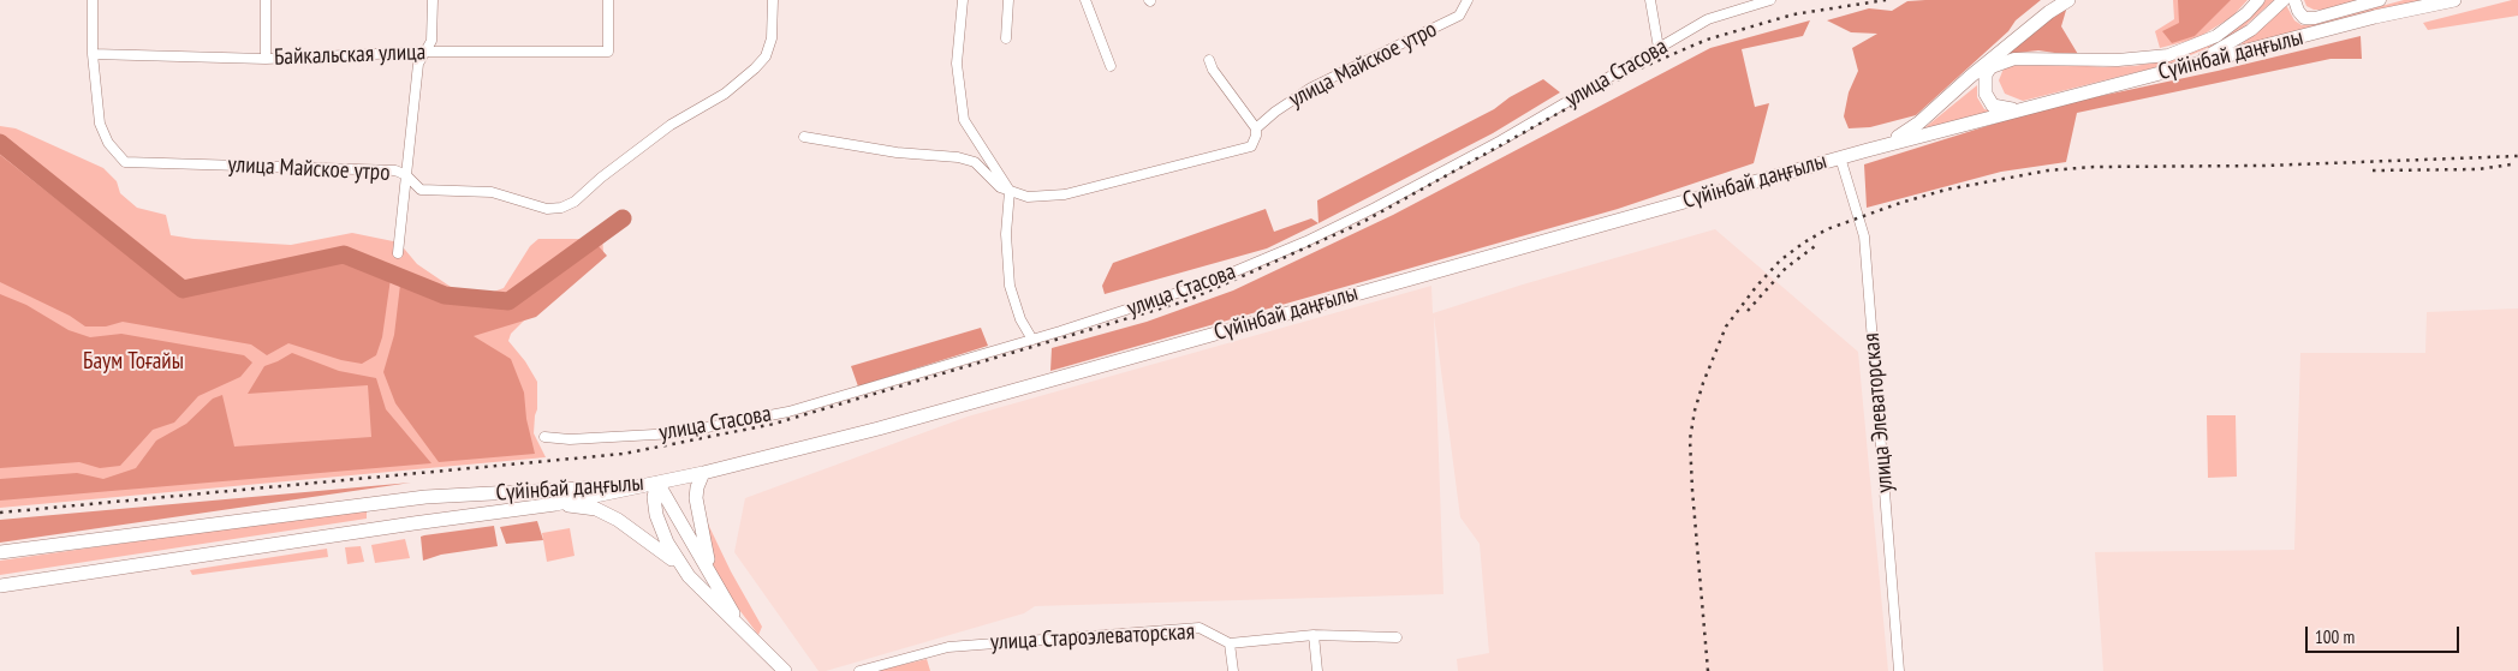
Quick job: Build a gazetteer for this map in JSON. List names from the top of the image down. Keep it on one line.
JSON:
{"streets":{"main road":["Сүйінбай даңғылы"],"street":["Байкальская улица","улица Майское утро","улица Стасова","улица Элеваторская","улица Староэлеваторская"]},"crossings":[["Байкальская улица","улица Майское утро"],["Сүйінбай даңғылы","улица Элеваторская"]],"parks":["Баум Тоғайы"],"scale_bar":"100 m"}
